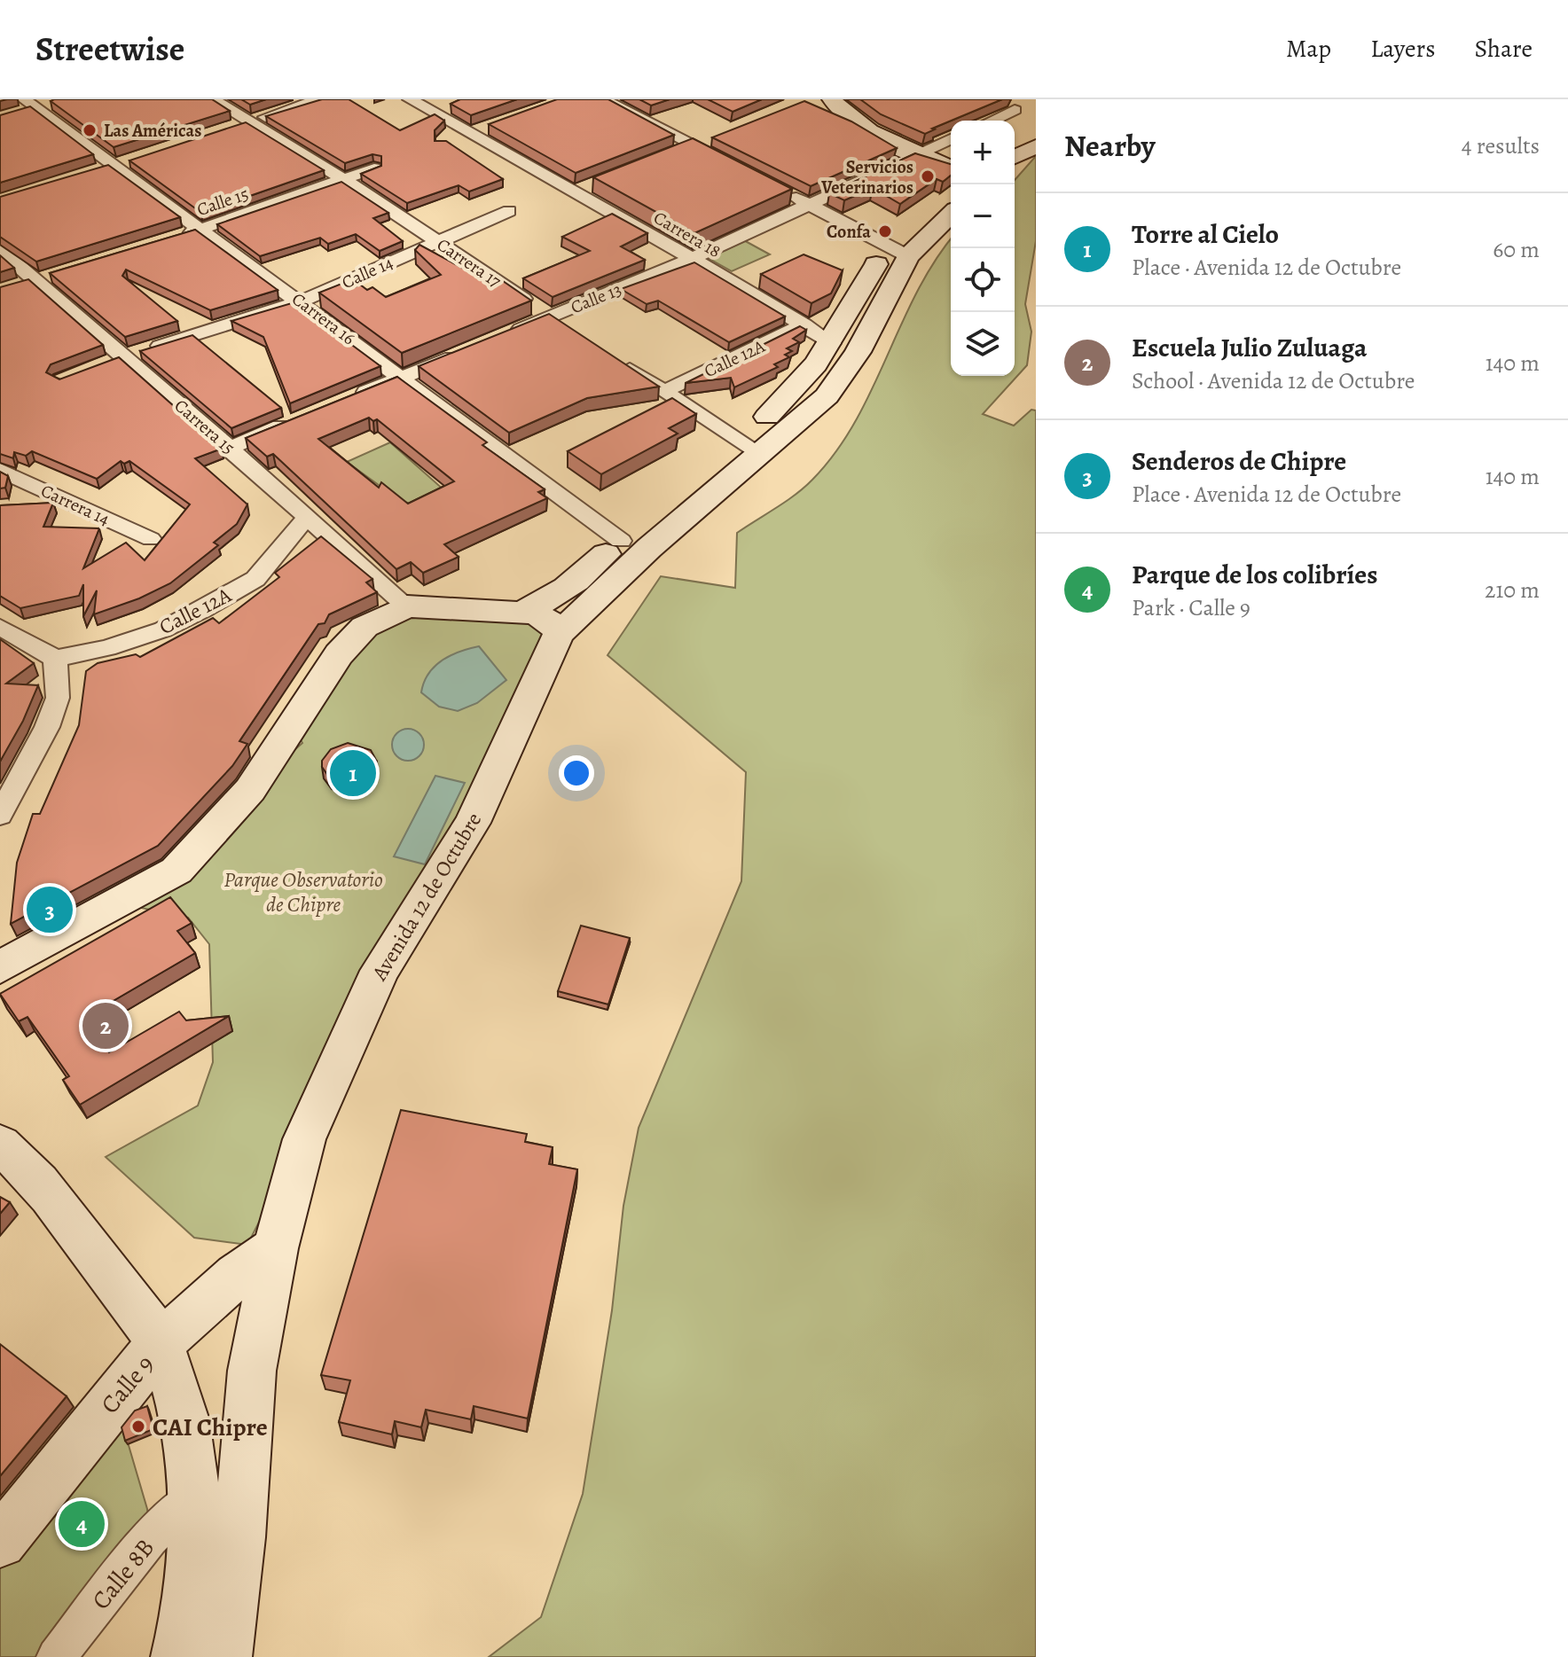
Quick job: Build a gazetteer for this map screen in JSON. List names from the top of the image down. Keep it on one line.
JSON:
{"streets":{"main road":["Avenida 12 de Octubre","Calle 9"],"street":["Calle 15","Carrera 18","Carrera 17","Calle 14","Calle 13","Carrera 16","Calle 12A","Carrera 15","Carrera 14","Calle 8B"]},"crossings":[["Calle 15","Carrera 17"],["Calle 15","Carrera 16"],["Carrera 18","Calle 13"],["Carrera 18","Calle 12A"],["Carrera 18","Avenida 12 de Octubre"],["Carrera 17","Calle 14"],["Carrera 17","Calle 13"],["Calle 14","Carrera 16"],["Calle 14","Carrera 15"],["Carrera 16","Avenida 12 de Octubre"],["Calle 12A","Carrera 15"],["Carrera 15","Avenida 12 de Octubre"],["Avenida 12 de Octubre","Calle 9"]],"parks":["Parque Observatorio de Chipre"],"places":["Las Américas","Servicios Veterinarios","Confa","CAI Chipre"],"page":{"header":"Streetwise","nav":["Map","Layers","Share"],"heading":["Nearby","4 results"],"map_buttons":["+","−"],"list":[{"mark":"1","name":"Torre al Cielo","note":"Place · Avenida 12 de Octubre","value":"60 m"},{"mark":"2","name":"Escuela Julio Zuluaga","note":"School · Avenida 12 de Octubre","value":"140 m"},{"mark":"3","name":"Senderos de Chipre","note":"Place · Avenida 12 de Octubre","value":"140 m"},{"mark":"4","name":"Parque de los colibríes","note":"Park · Calle 9","value":"210 m"}],"pins":["1","3","2","4"]}}
